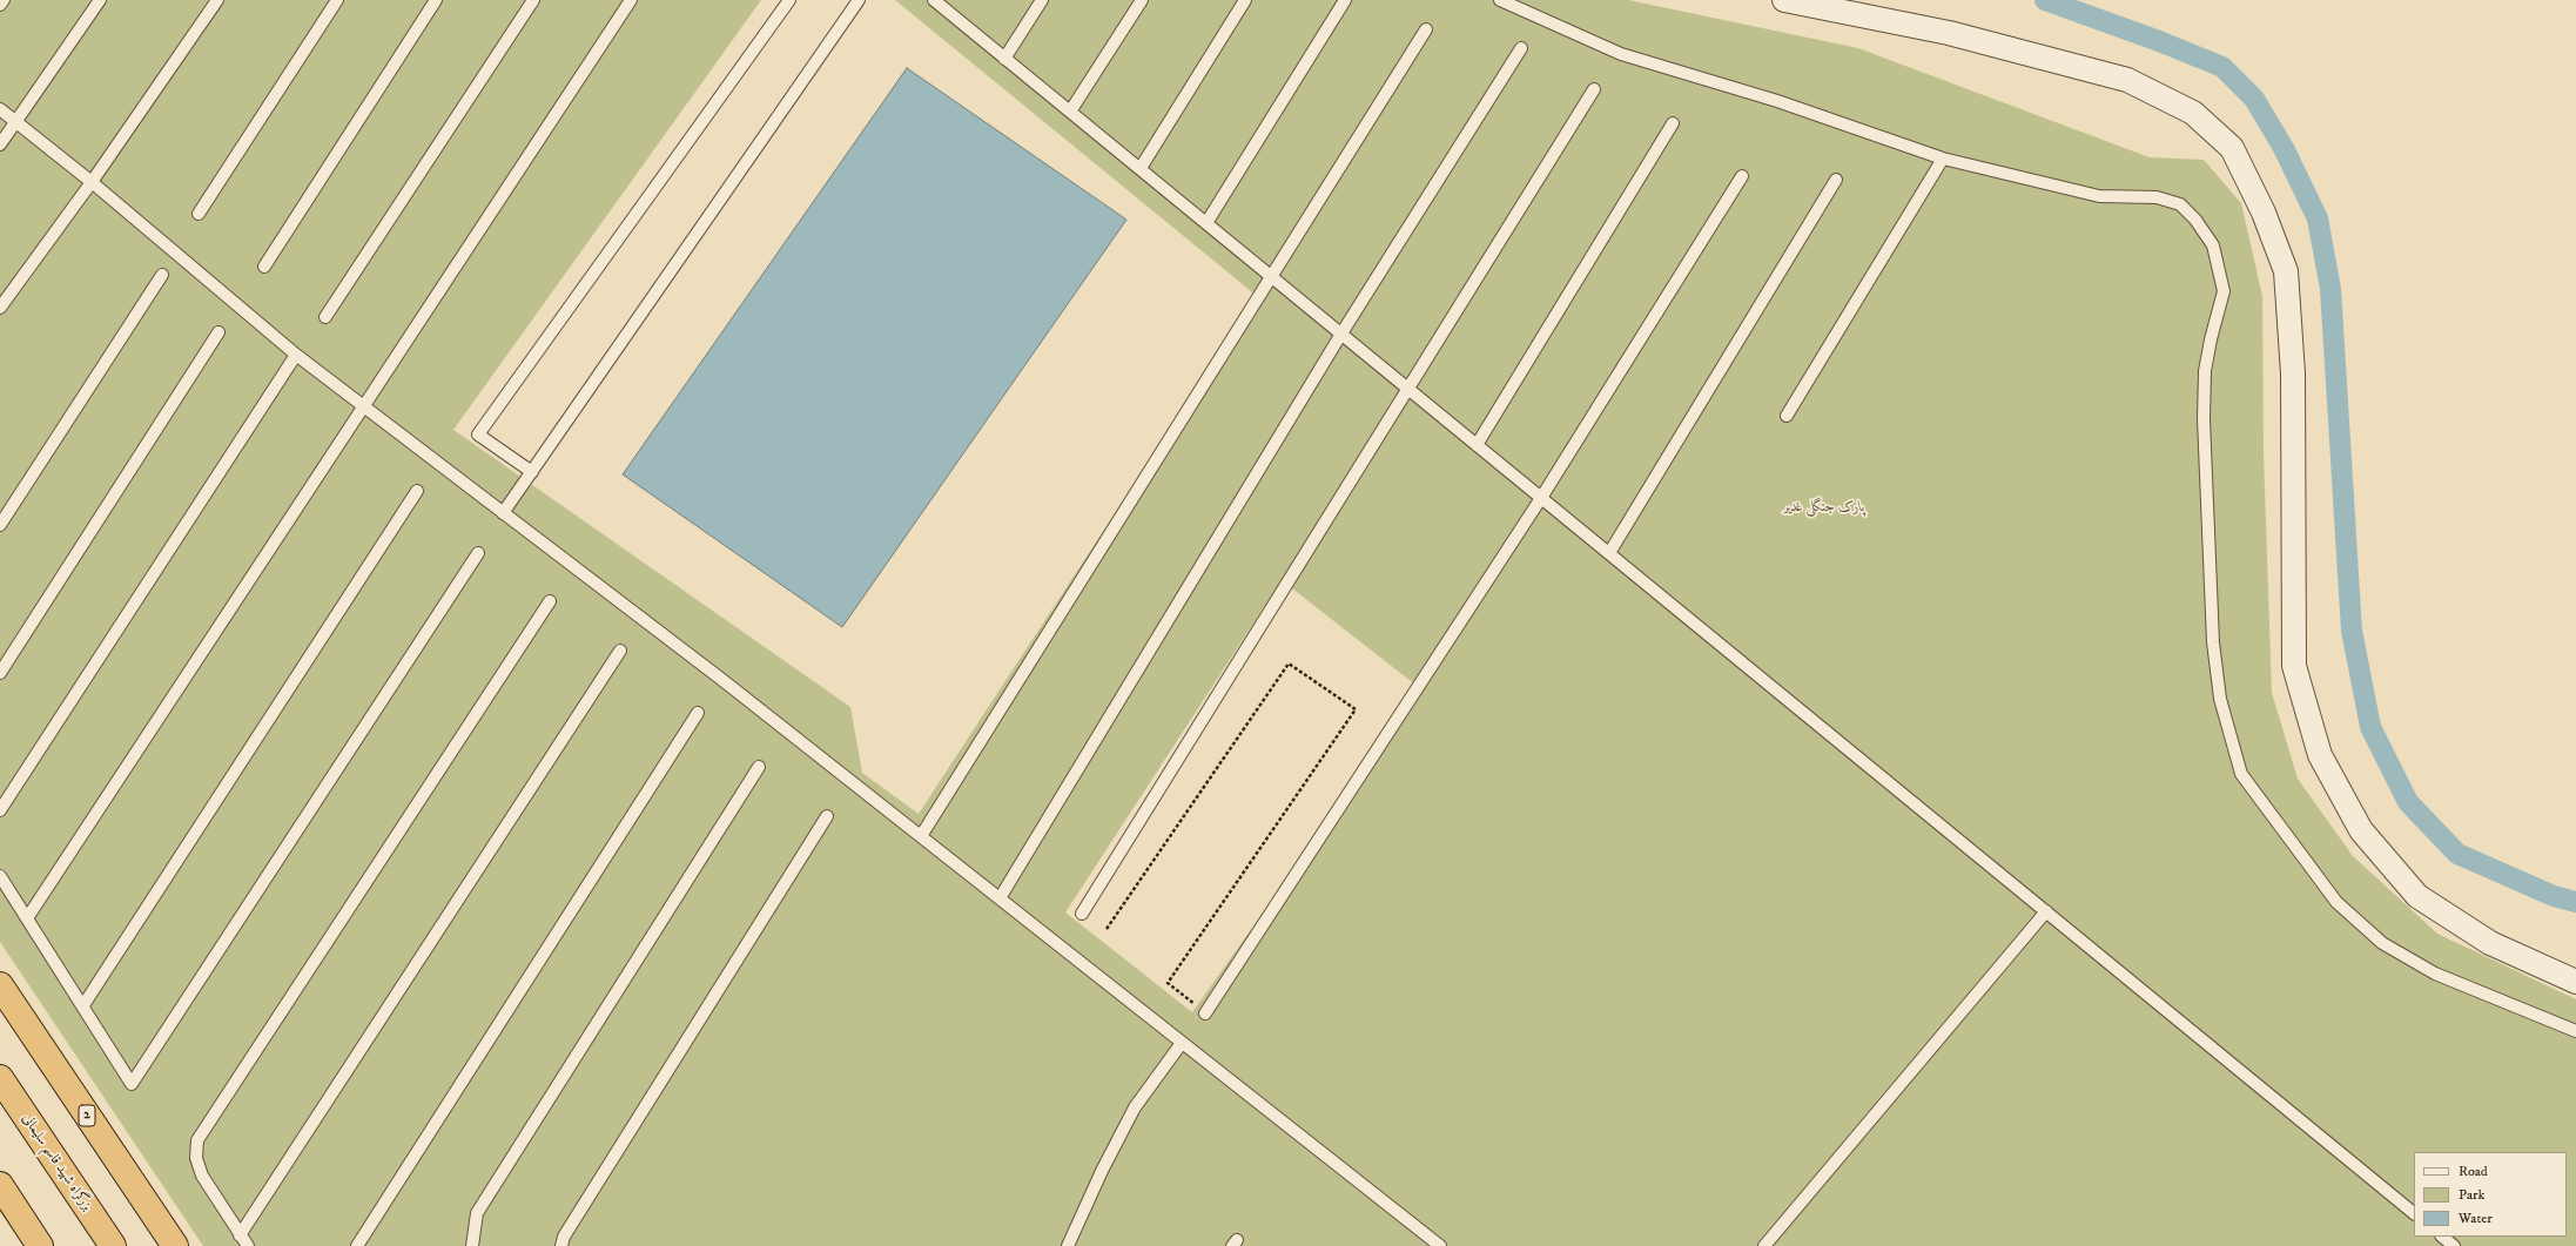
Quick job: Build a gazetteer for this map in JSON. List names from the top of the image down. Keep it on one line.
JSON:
{"streets":{"highway":["2","بزرگراه شهید قاسم سلیمانی"]},"parks":["پارک جنگلی غدیر"],"legend":["Road","Park","Water"]}
